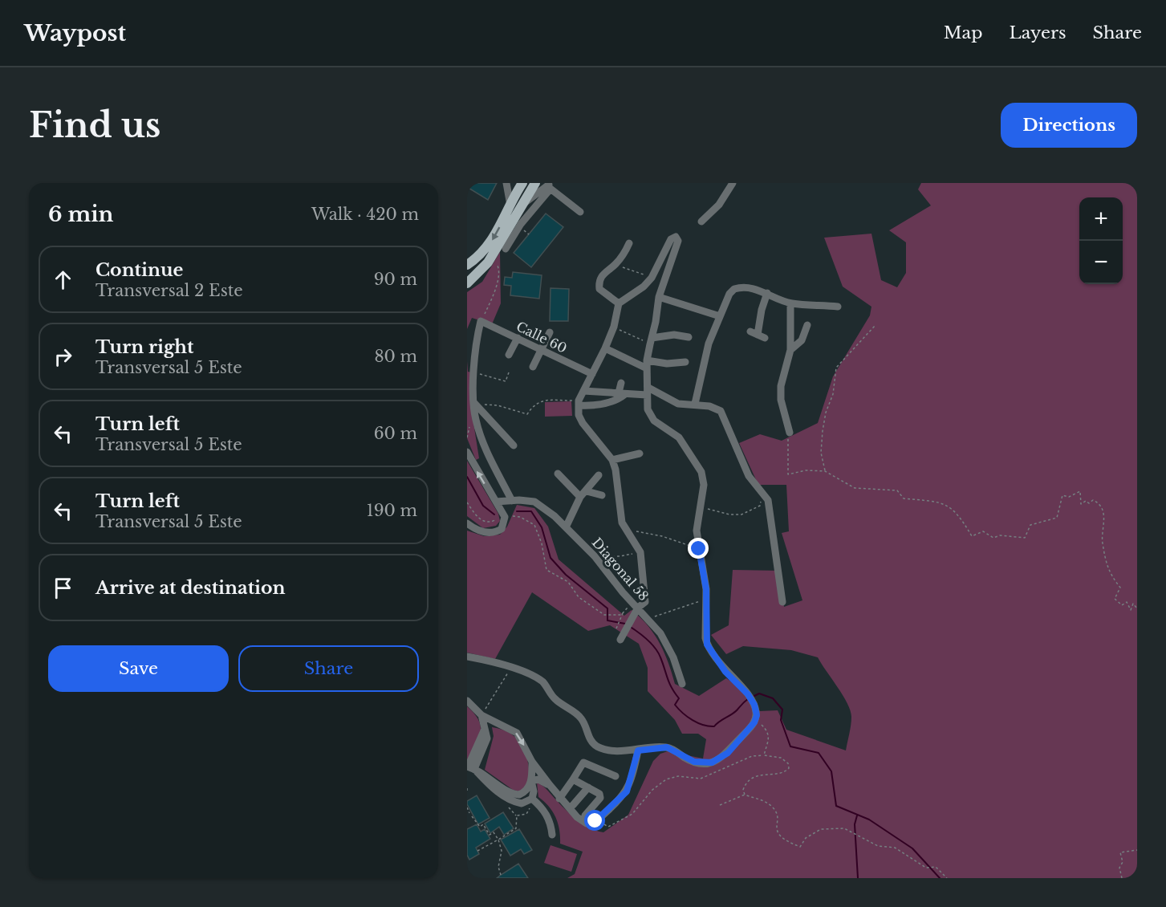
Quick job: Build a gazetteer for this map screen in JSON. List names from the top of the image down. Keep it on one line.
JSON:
{"streets":{"street":["Calle 60","Diagonal 58"]},"page":{"header":"Waypost","nav":["Map","Layers","Share"],"buttons":["Directions",["Save","Share"]],"title":"Find us","heading":["6 min","Walk · 420 m"],"map_buttons":["+","−"],"list":[["Continue","Transversal 2 Este","90 m"],["Turn right","Transversal 5 Este","80 m"],["Turn left","Transversal 5 Este","60 m"],["Turn left","Transversal 5 Este","190 m"],"Arrive at destination"]}}
